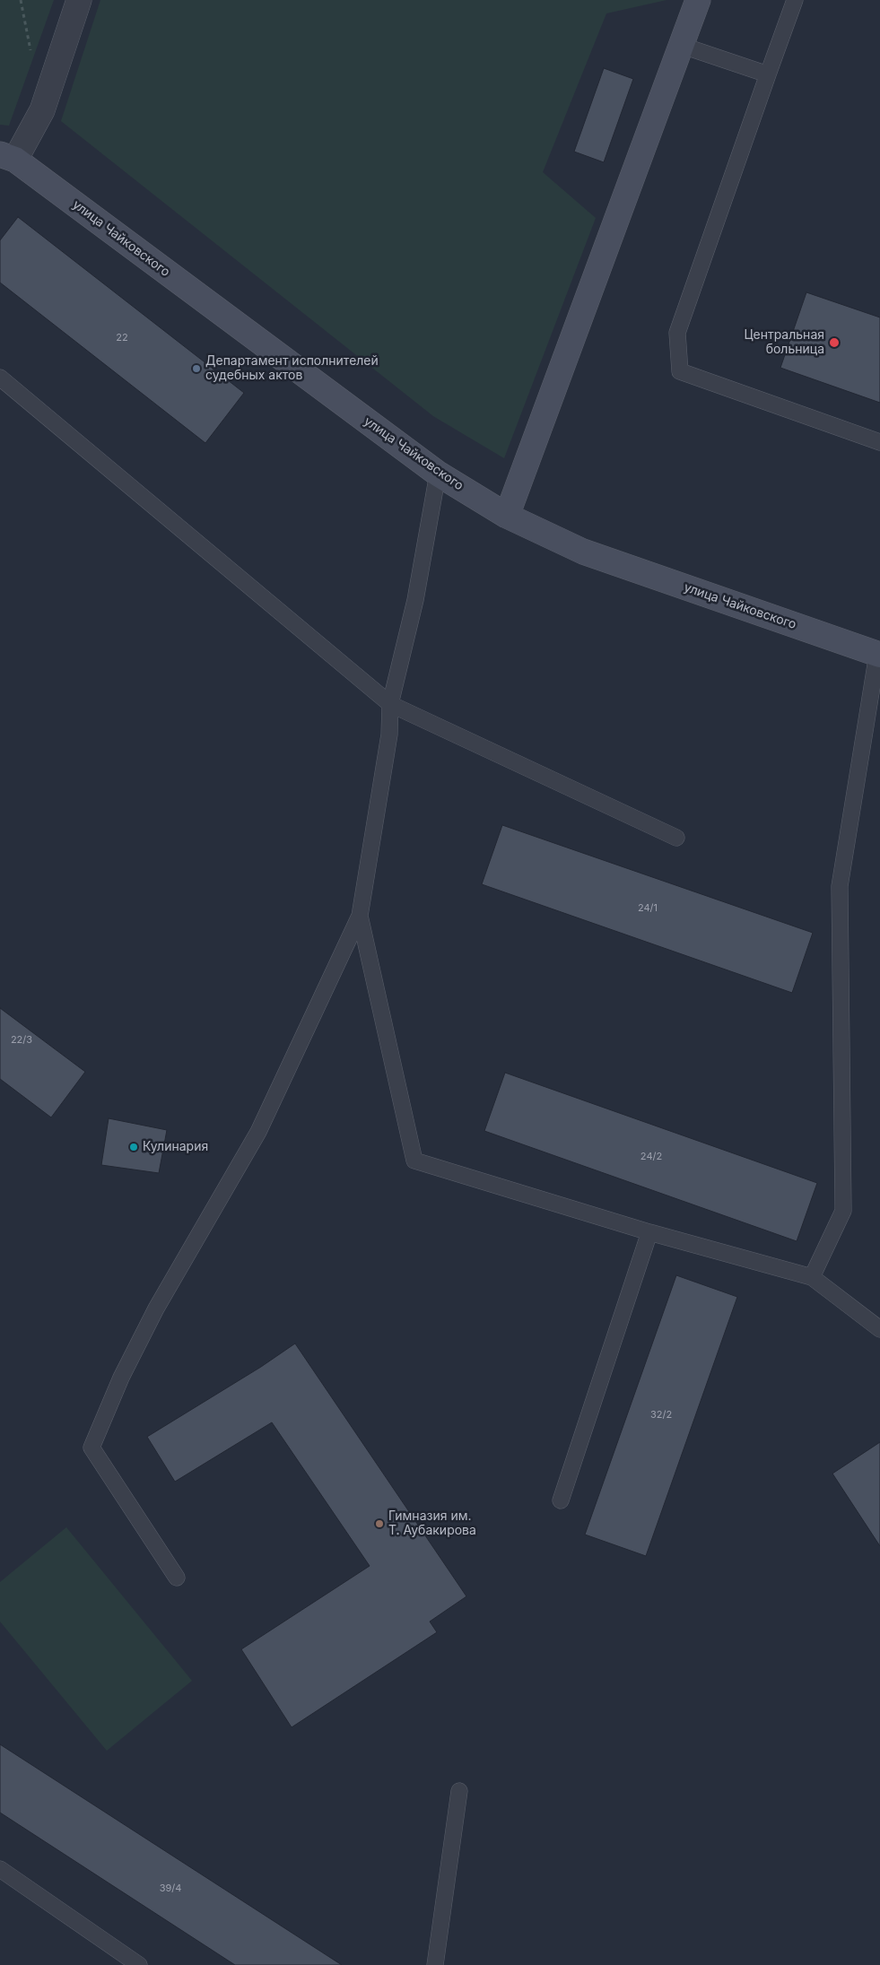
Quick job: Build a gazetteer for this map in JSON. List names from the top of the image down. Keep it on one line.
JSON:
{"streets":{"street":["улица Чайковского"]},"places":["Центральная больница","Департамент исполнителей судебных актов","Кулинария","Гимназия им. Т. Аубакирова"],"house_numbers":["22","24/1","22/3","24/2","32/2","39/4"]}
